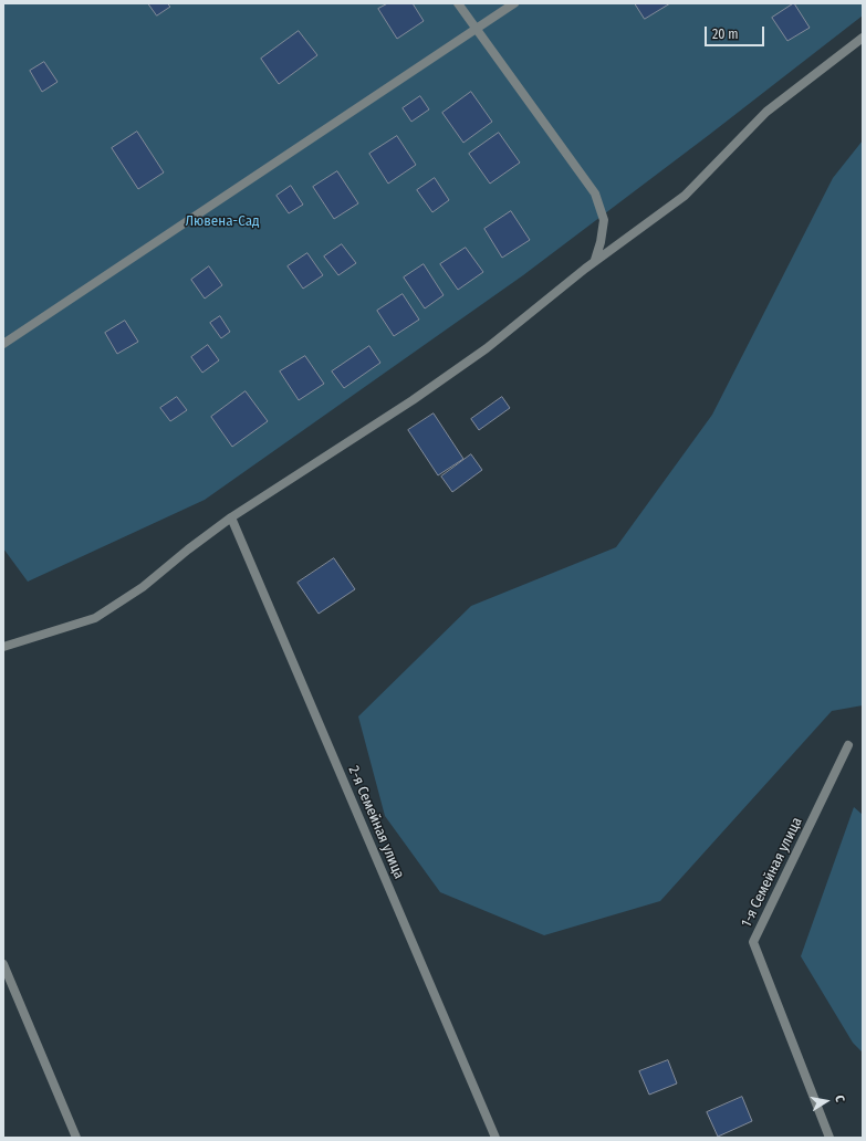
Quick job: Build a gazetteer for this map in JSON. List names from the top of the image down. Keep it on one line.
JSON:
{"streets":{"lane":["2-я Семейная улица","1-я Семейная улица"]},"parks":["Лювена-Сад"],"scale_bar":"20 m","north":"right"}
